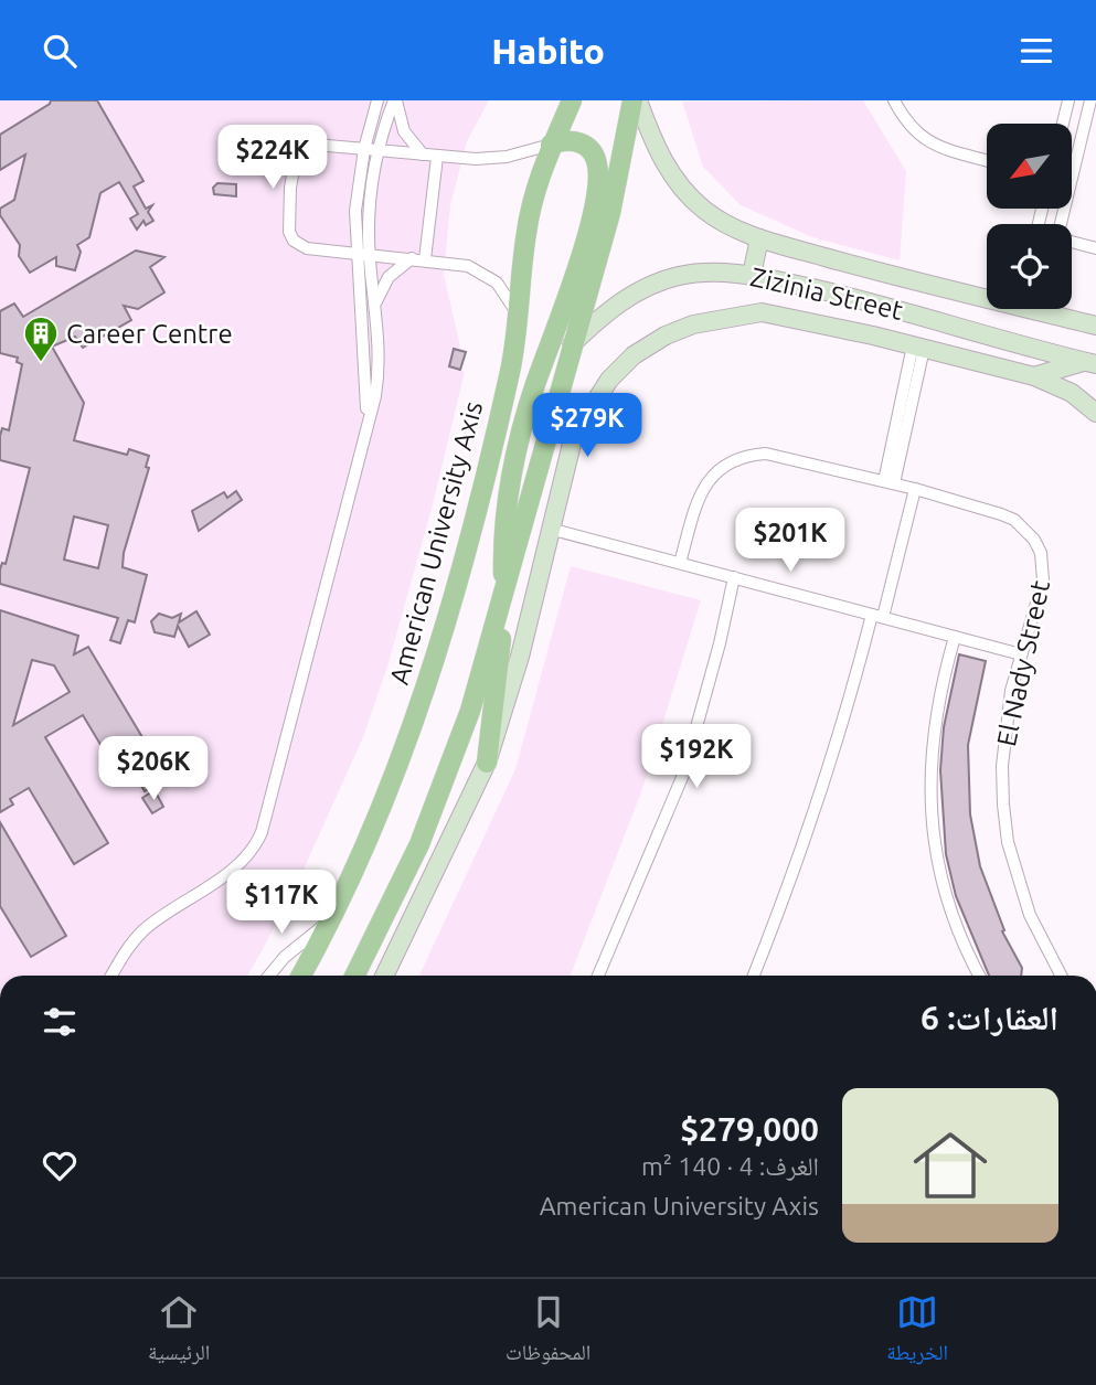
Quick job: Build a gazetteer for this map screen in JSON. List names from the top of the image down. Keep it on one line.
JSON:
{"streets":{"main road":["Zizinia Street","American University Axis"],"street":["El Nady Street"]},"places":{"building":["Career Centre"]},"north":"bottom left","page":{"header":"Habito","price":["$224K","$279K","$201K","$192K","$206K","$117K"],"heading":"العقارات: 6","list":[{"name":"$279,000","note":"الغرف: 4 · 140 m² · American University Axis"}],"tabs":["الخريطة","المحفوظات","الرئيسية"]}}
